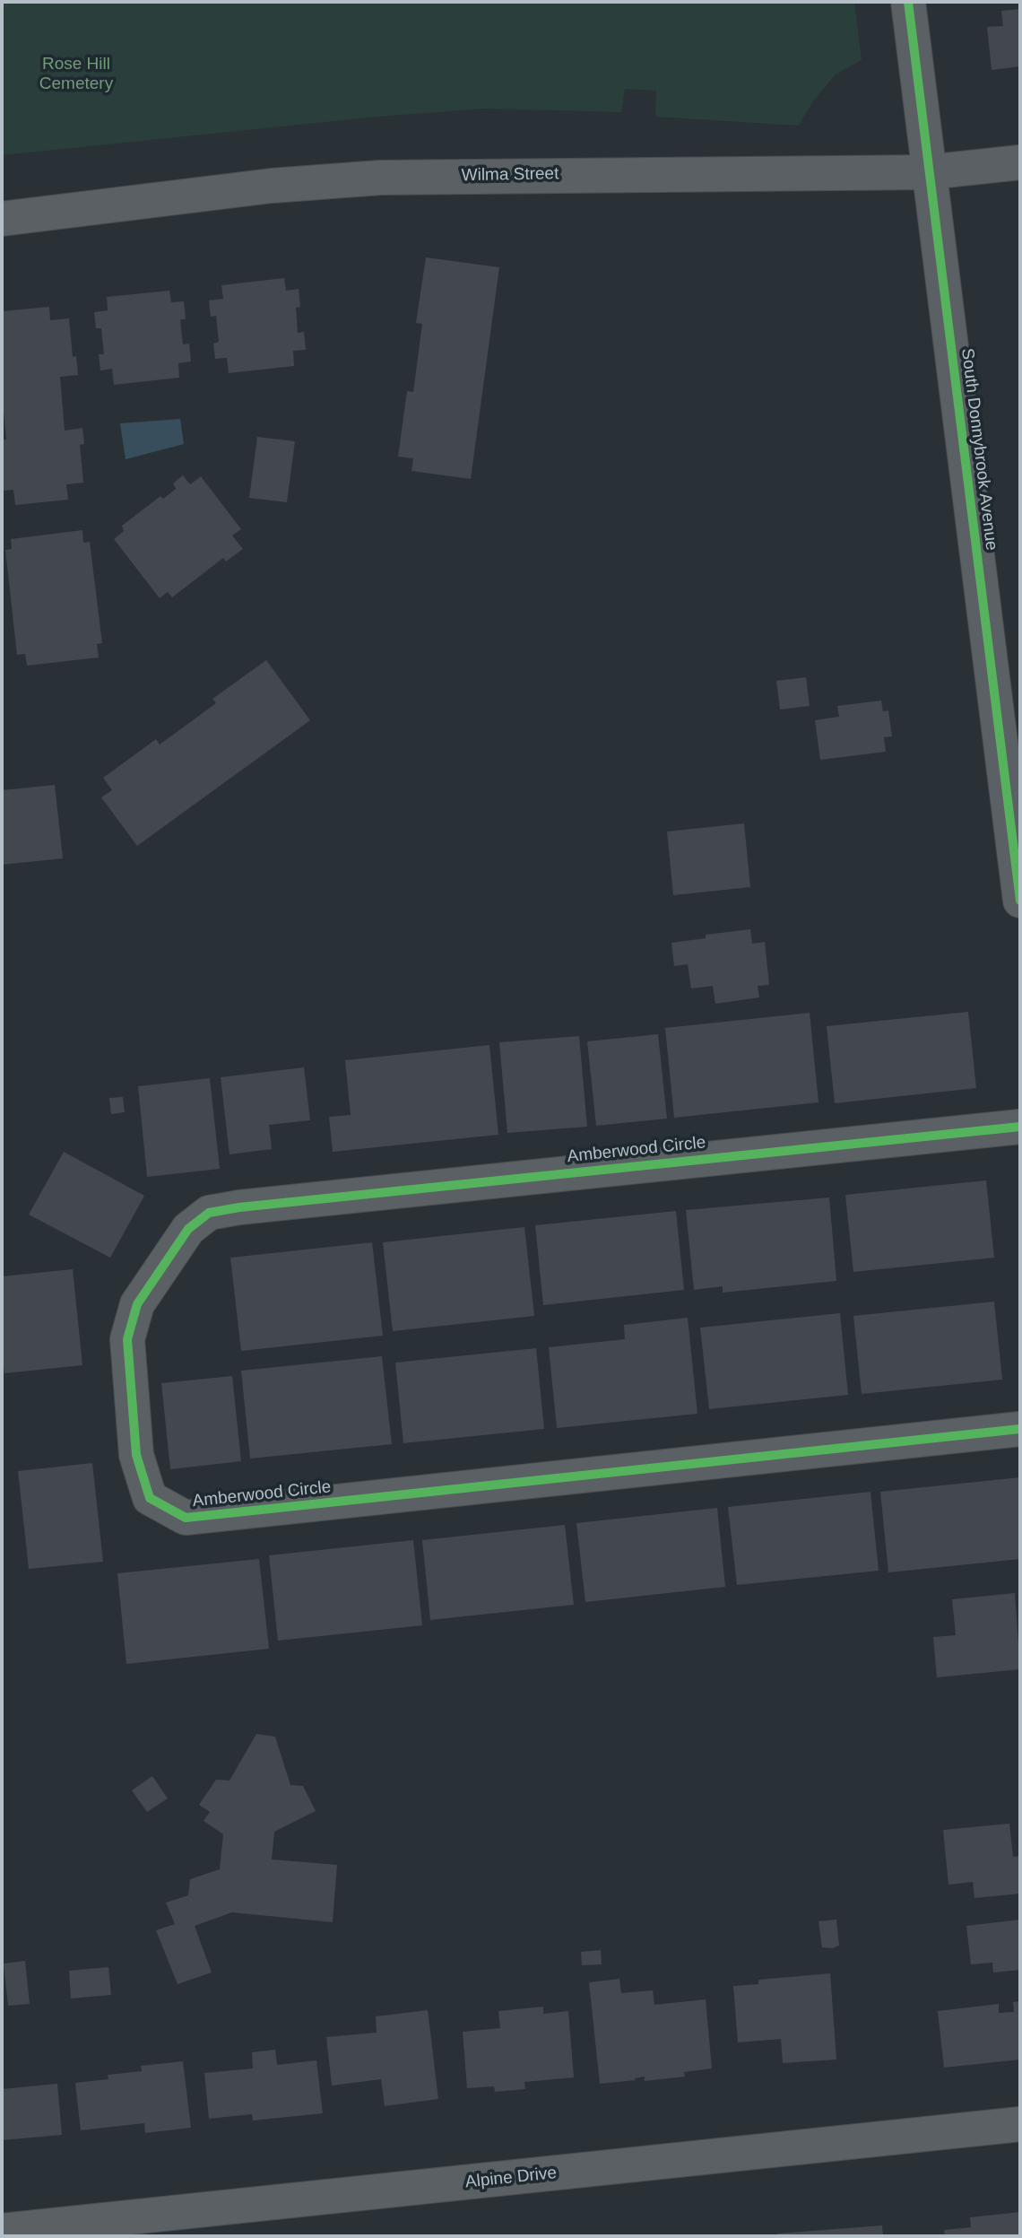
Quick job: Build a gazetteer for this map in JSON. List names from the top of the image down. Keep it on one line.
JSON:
{"streets":{"street":["Wilma Street","South Donnybrook Avenue","Amberwood Circle","Alpine Drive"]},"crossings":[["Wilma Street","South Donnybrook Avenue"]],"parks":["Rose Hill Cemetery"]}
